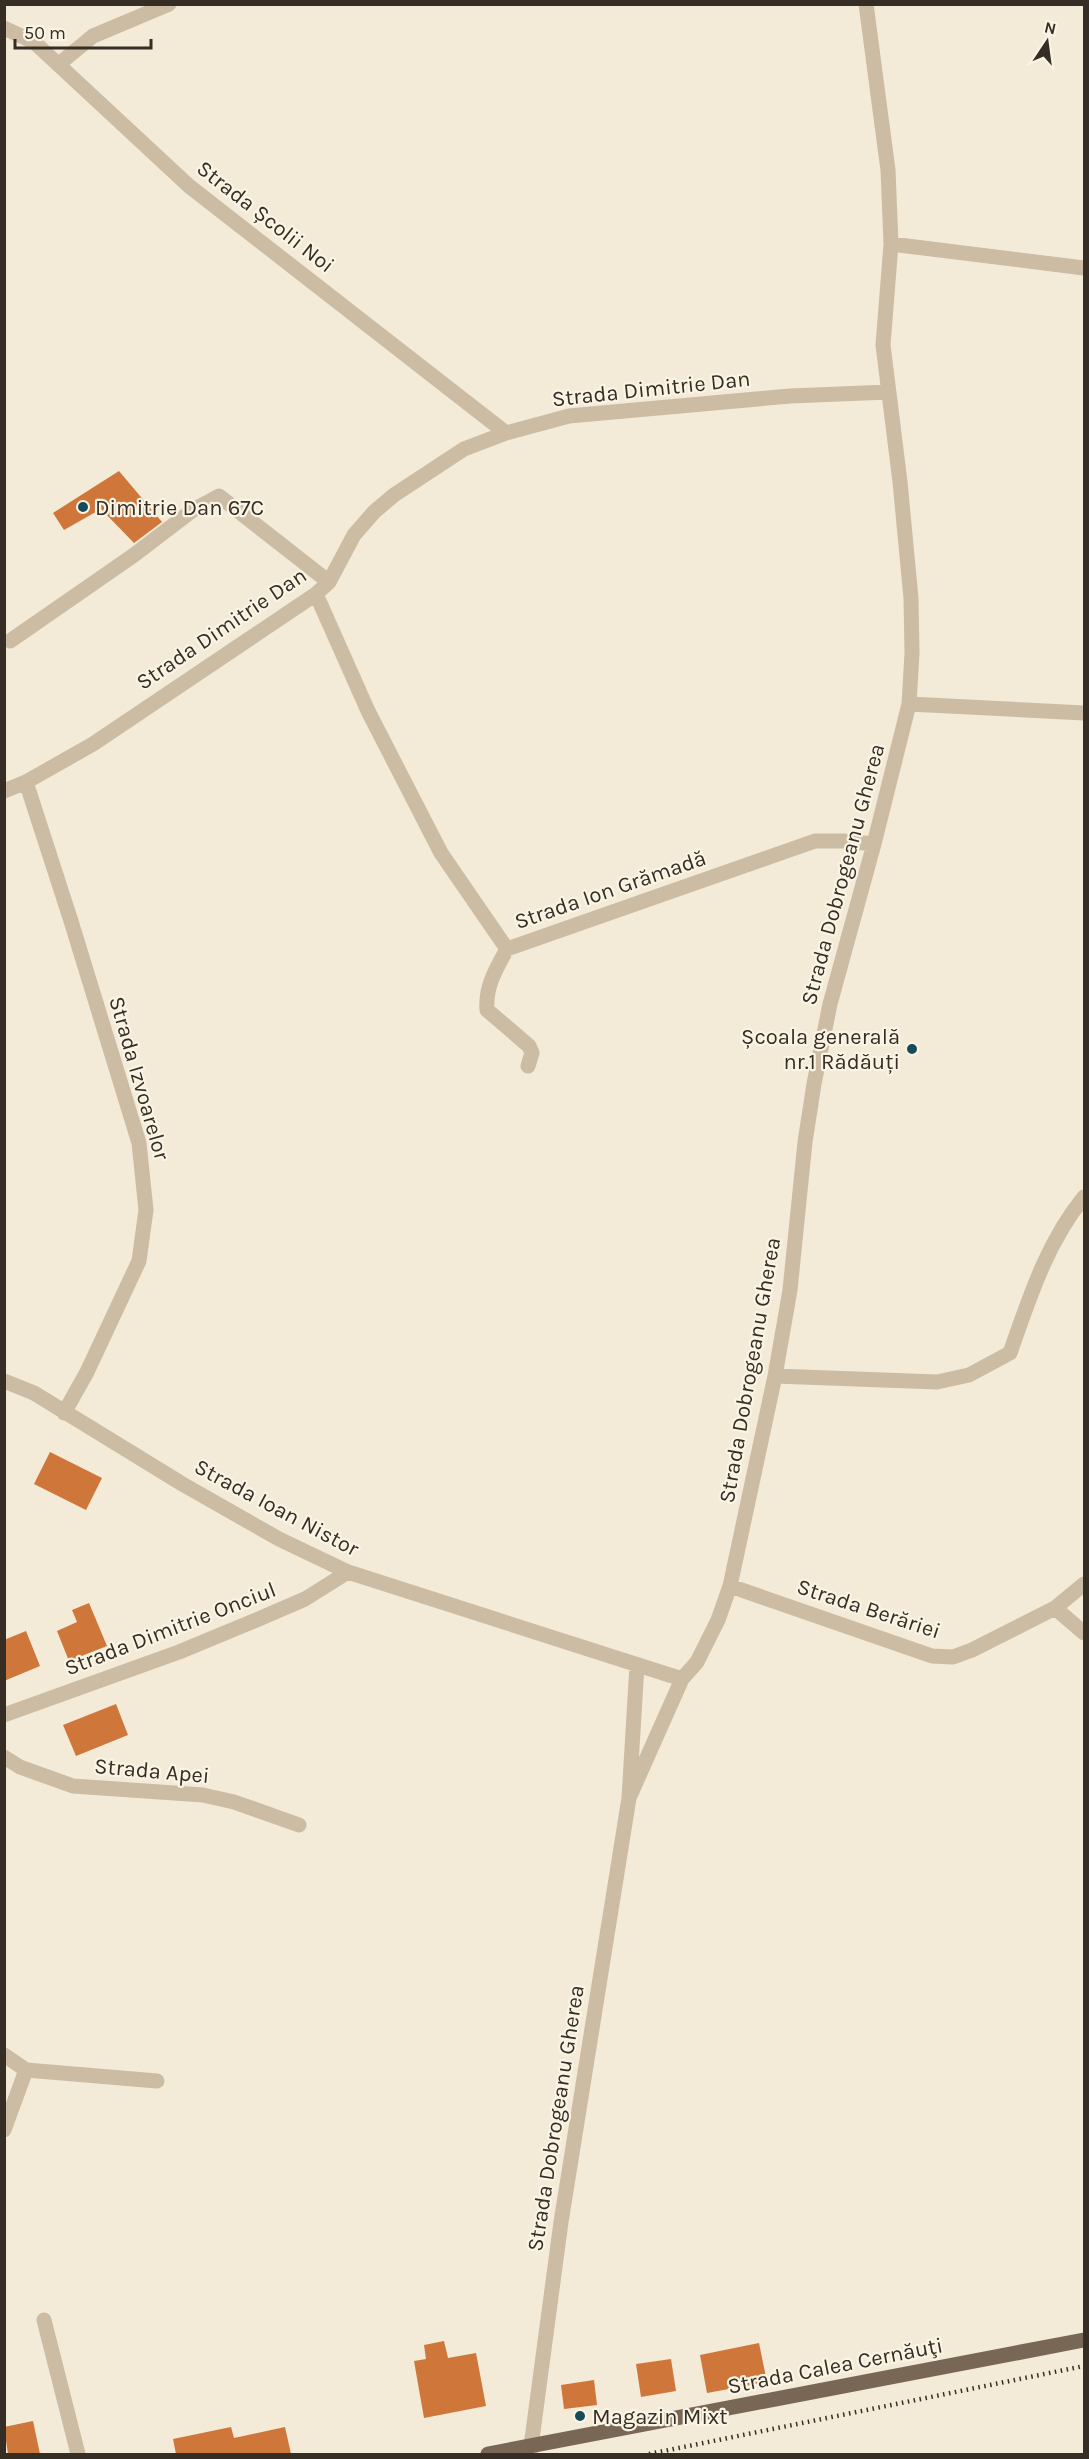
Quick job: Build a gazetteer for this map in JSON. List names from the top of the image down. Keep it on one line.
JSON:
{"streets":{"main road":["Strada Calea Cernăuţi"],"street":["Strada Școlii Noi","Strada Dimitrie Dan","Strada Dobrogeanu Gherea","Strada Ion Grămadă","Strada Izvoarelor","Strada Ioan Nistor","Strada Berăriei","Strada Dimitrie Onciul","Strada Apei"]},"crossings":[["Strada Școlii Noi","Strada Dimitrie Dan"],["Strada Dimitrie Dan","Strada Dobrogeanu Gherea"],["Strada Dimitrie Dan","Strada Ion Grămadă"],["Strada Dimitrie Dan","Strada Izvoarelor"],["Strada Dobrogeanu Gherea","Strada Ion Grămadă"],["Strada Dobrogeanu Gherea","Strada Ioan Nistor"],["Strada Dobrogeanu Gherea","Strada Berăriei"],["Strada Dobrogeanu Gherea","Strada Calea Cernăuţi"],["Strada Izvoarelor","Strada Ioan Nistor"],["Strada Ioan Nistor","Strada Dimitrie Onciul"]],"places":["Dimitrie Dan 67C","Școala generală nr.1 Rădăuți","Magazin Mixt"],"scale_bar":"50 m","north":"top"}
